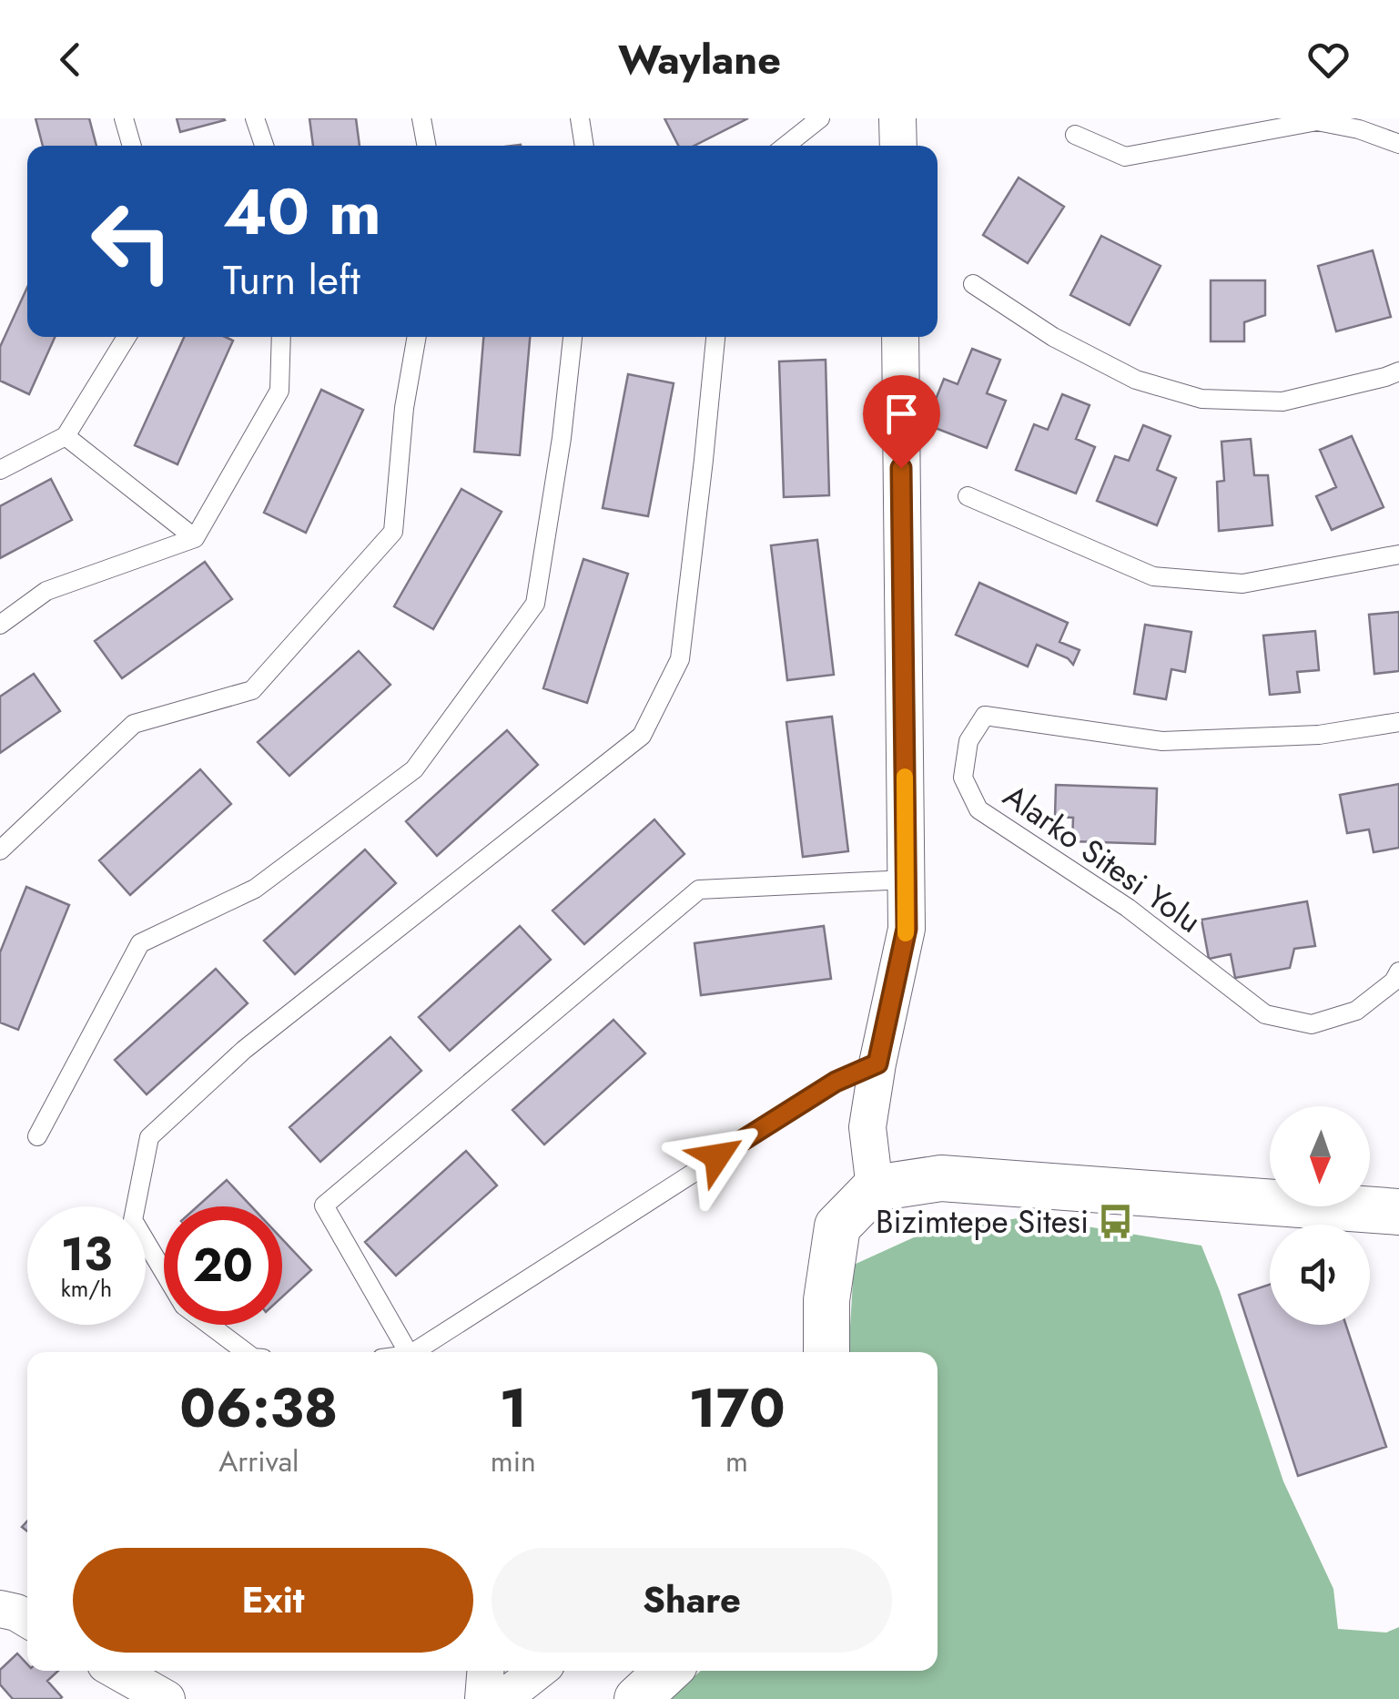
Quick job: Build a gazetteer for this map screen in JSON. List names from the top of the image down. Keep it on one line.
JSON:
{"streets":{"lane":["Alarko Sitesi Yolu"]},"places":{"bus stop":["Bizimtepe Sitesi"]},"north":"bottom","page":{"header":"Waylane","turn":["40 m","Turn left"],"speed":"13 km/h","limit":"20","eta":["06:38","Arrival","1","min","170","m"],"buttons":["Exit","Share"]}}
